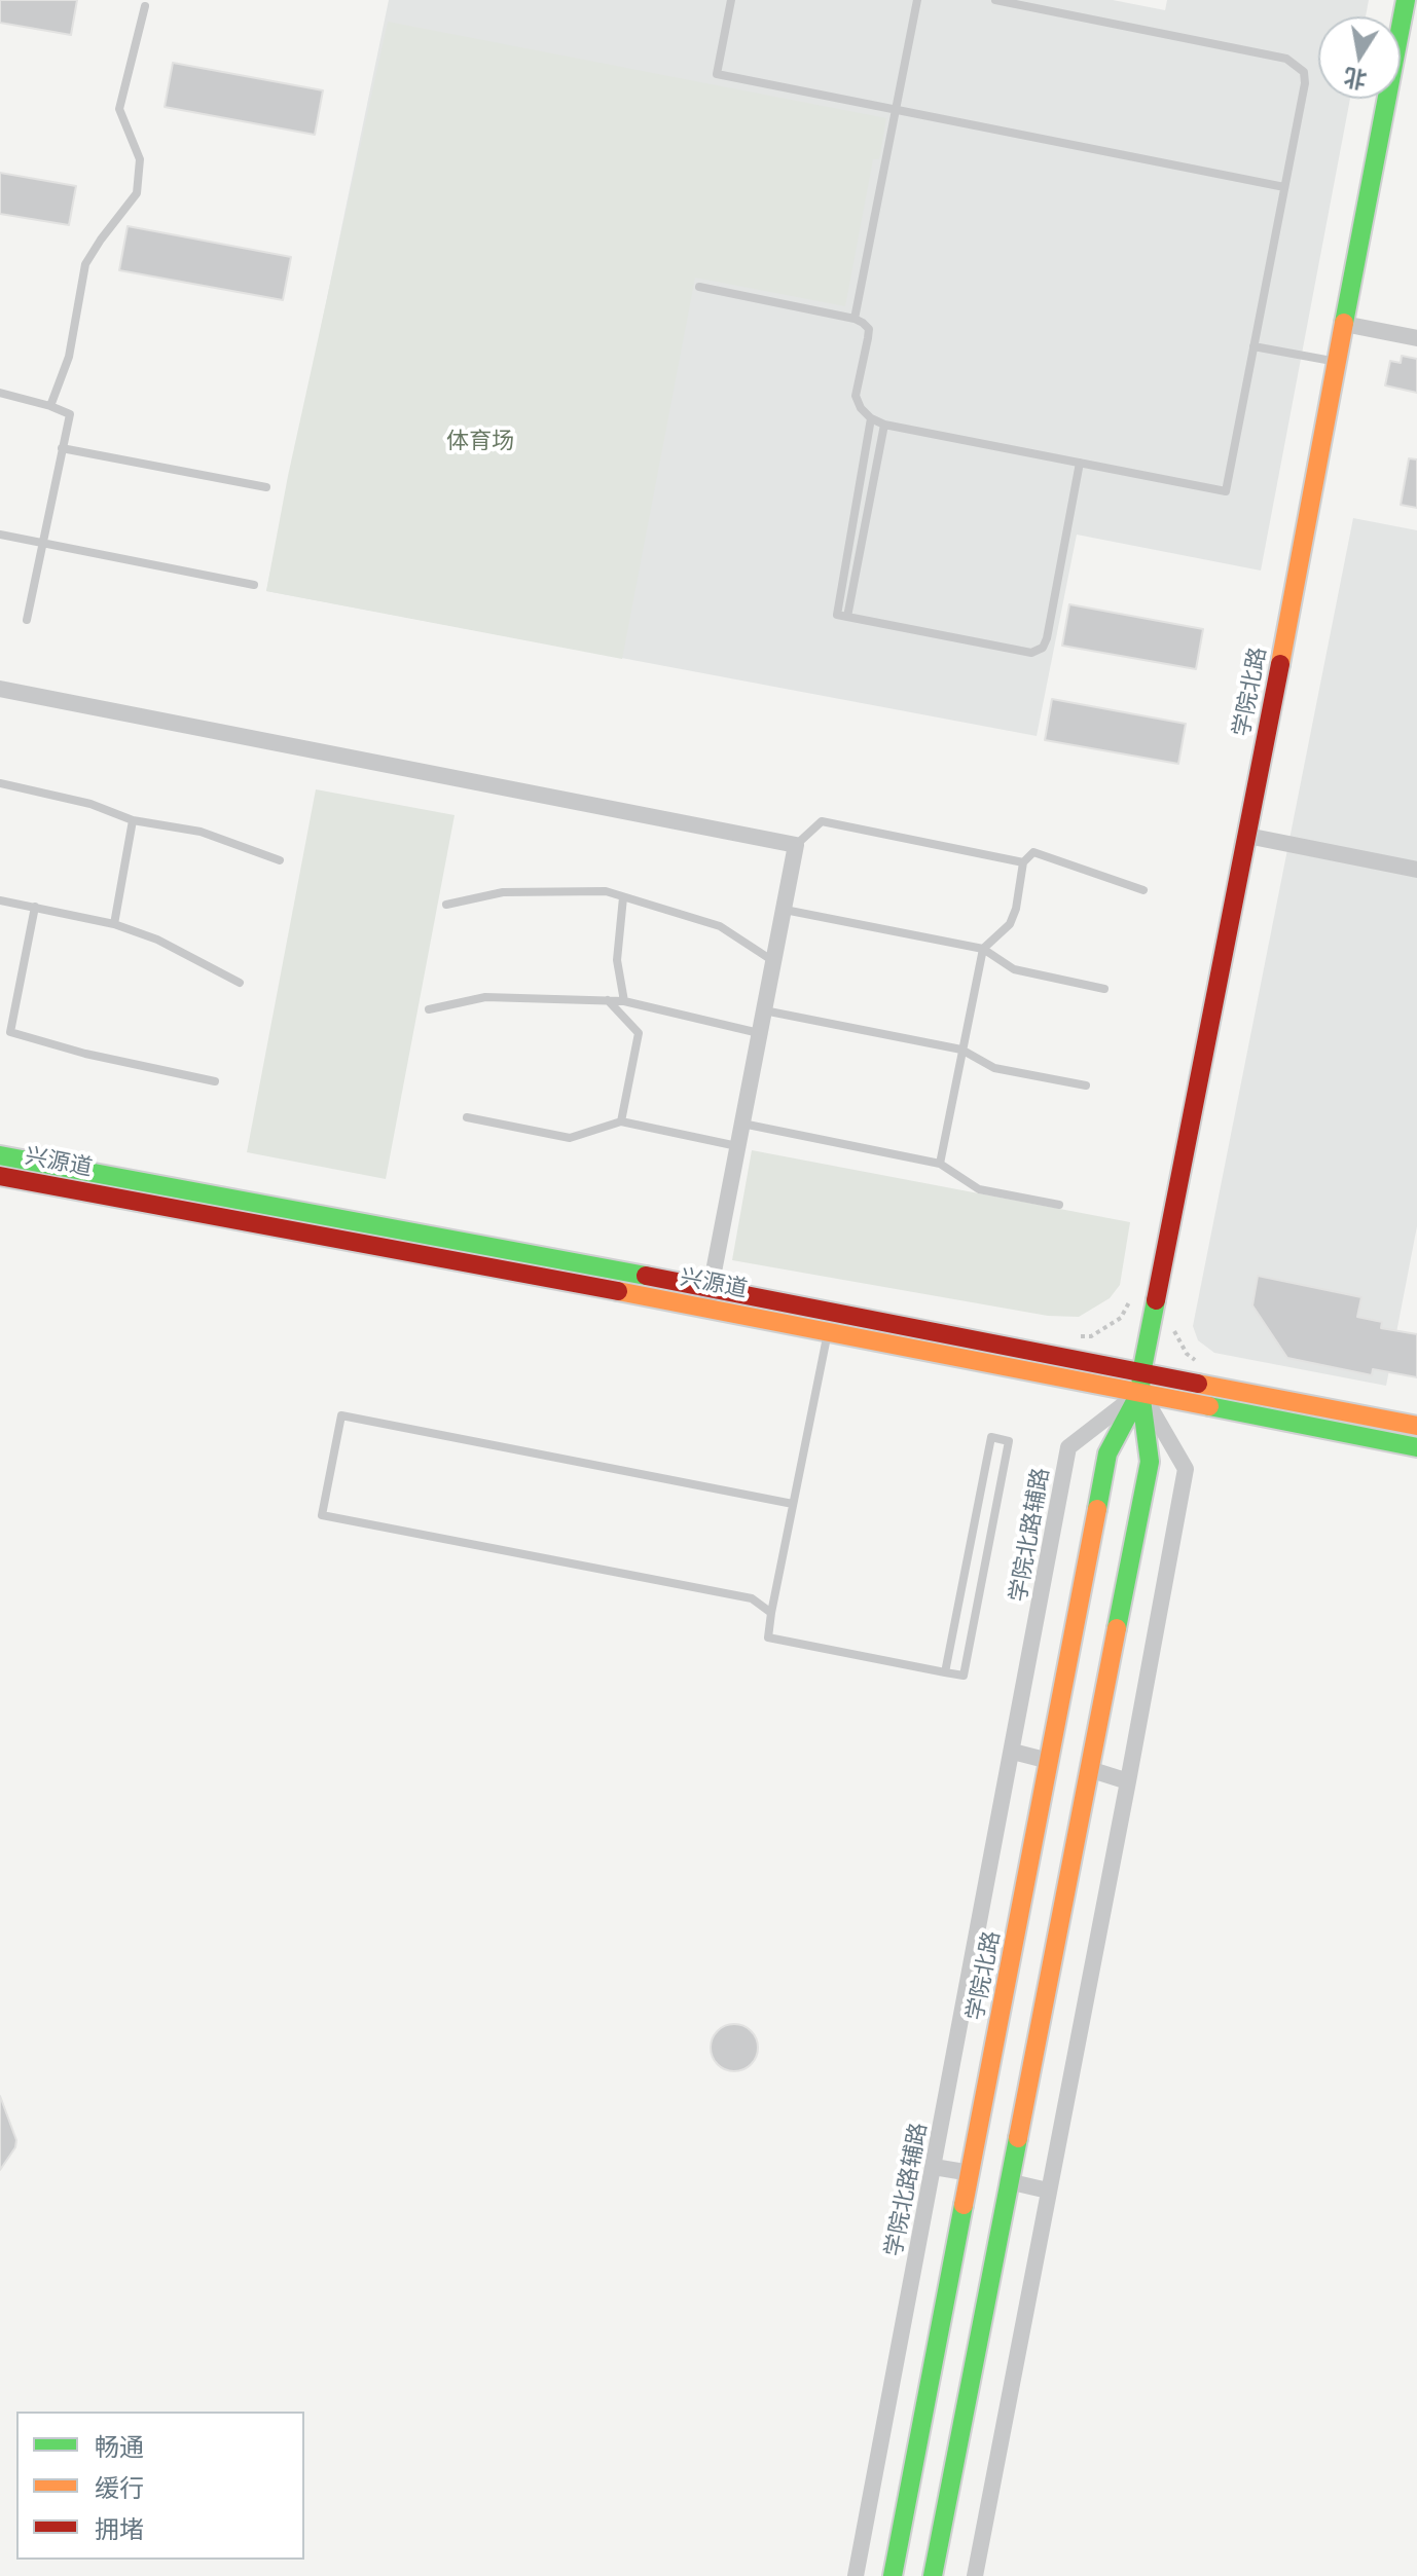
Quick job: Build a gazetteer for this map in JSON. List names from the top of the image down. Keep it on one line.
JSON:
{"streets":{"main road":["学院北路","兴源道"],"street":["学院北路辅路"]},"crossings":[["学院北路","兴源道"],["学院北路","学院北路辅路"],["兴源道","学院北路辅路"]],"parks":["体育场"],"legend":["畅通","缓行","拥堵"],"north":"bottom"}
